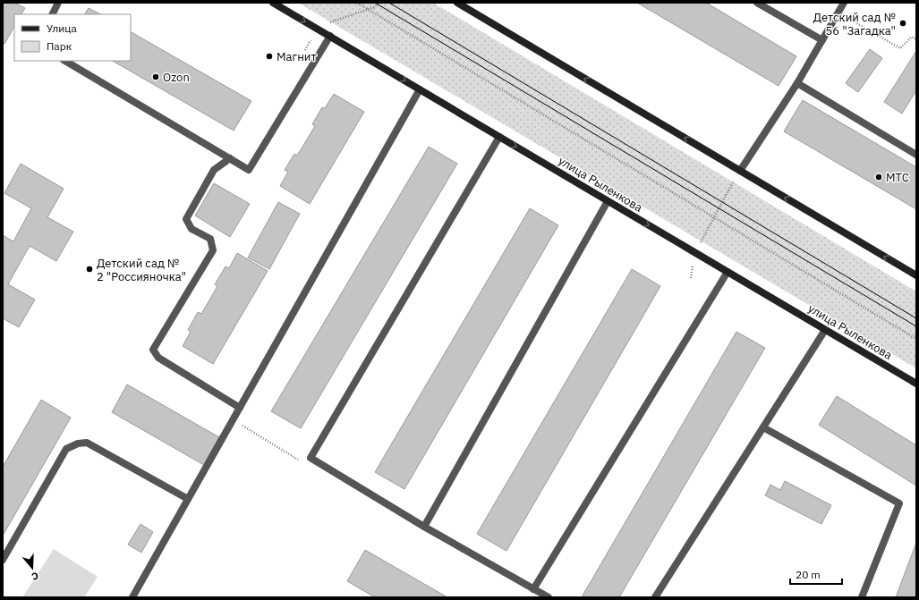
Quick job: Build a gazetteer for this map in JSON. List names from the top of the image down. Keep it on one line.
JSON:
{"streets":{"main road":["улица Рыленкова"]},"one_way":["улица Рыленкова"],"places":["Детский сад № 56 \"Загадка\"","Магнит","Ozon","МТС","Детский сад № 2 \"Россияночка\""],"legend":["Улица","Парк"],"scale_bar":"20 m","north":"bottom"}
